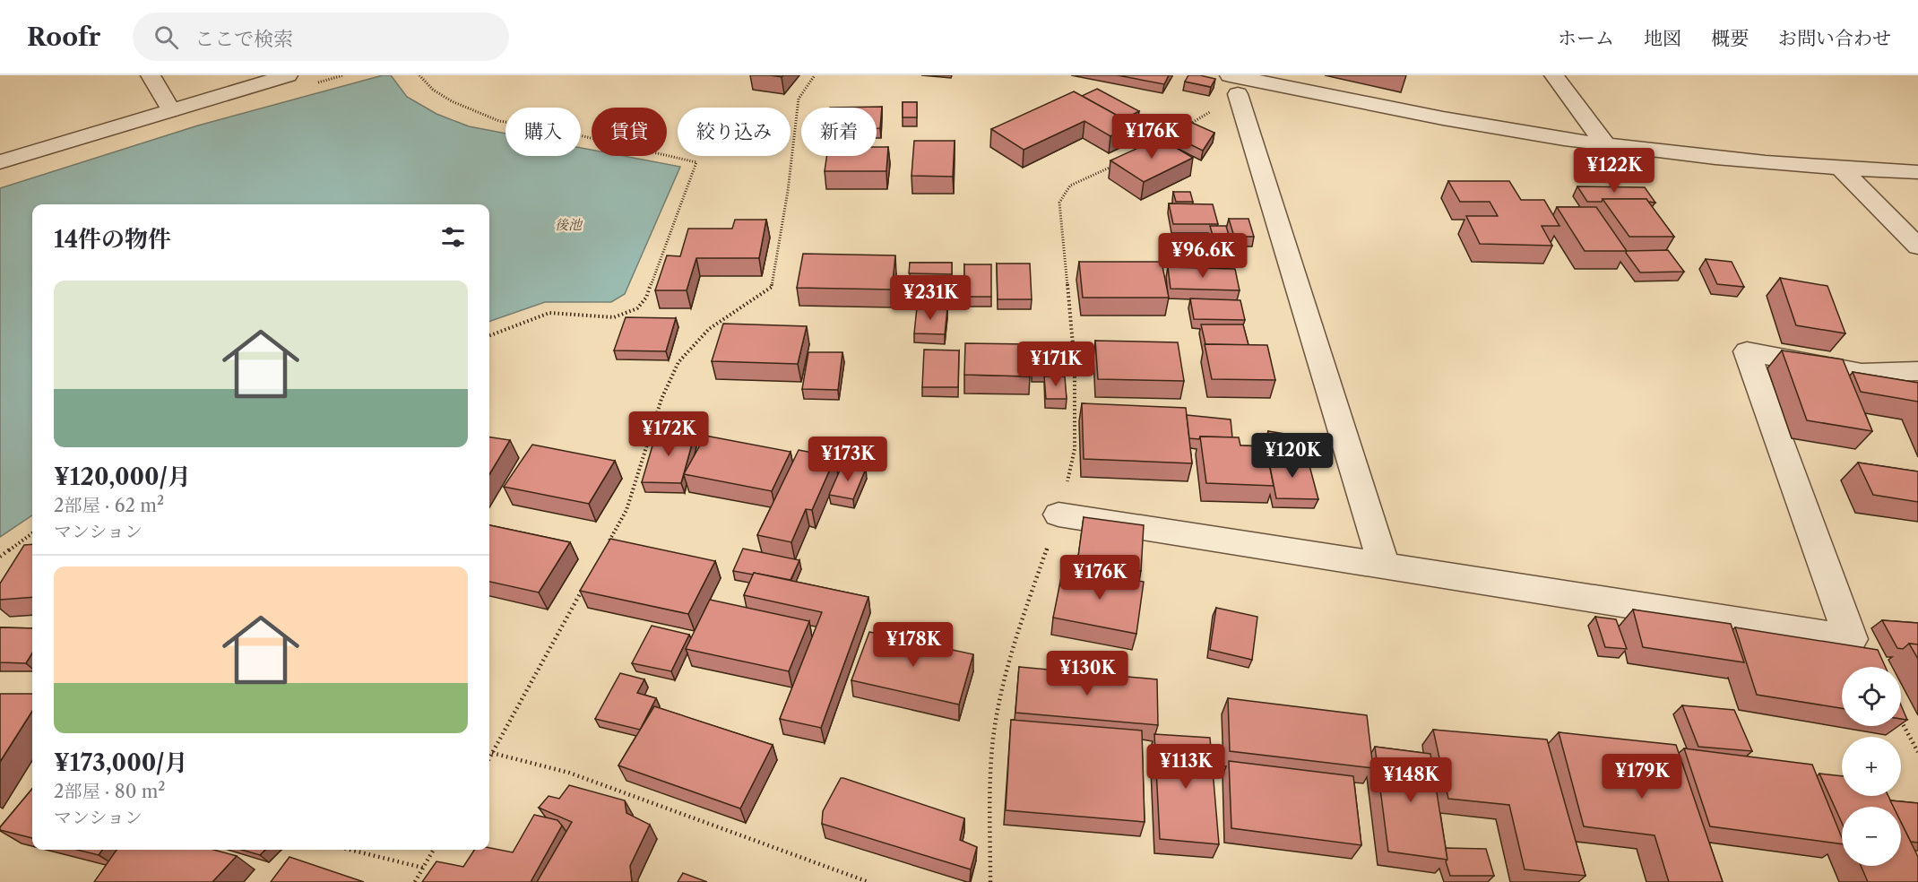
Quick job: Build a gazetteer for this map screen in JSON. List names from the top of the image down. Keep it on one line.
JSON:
{"water":["後池"],"page":{"header":"Roofr","search":"ここで検索","nav":["ホーム","地図","概要","お問い合わせ"],"chip":["購入","賃貸","絞り込み","新着"],"price":["¥176K","¥122K","¥96.6K","¥231K","¥171K","¥172K","¥120K","¥173K","¥176K","¥178K","¥130K","¥113K","¥179K","¥148K"],"heading":"14件の物件","list":[{"name":"¥120,000/月","note":"2部屋 · 62 m² · マンション"},{"name":"¥173,000/月","note":"2部屋 · 80 m² · マンション"}],"map_buttons":["+","−"]}}
